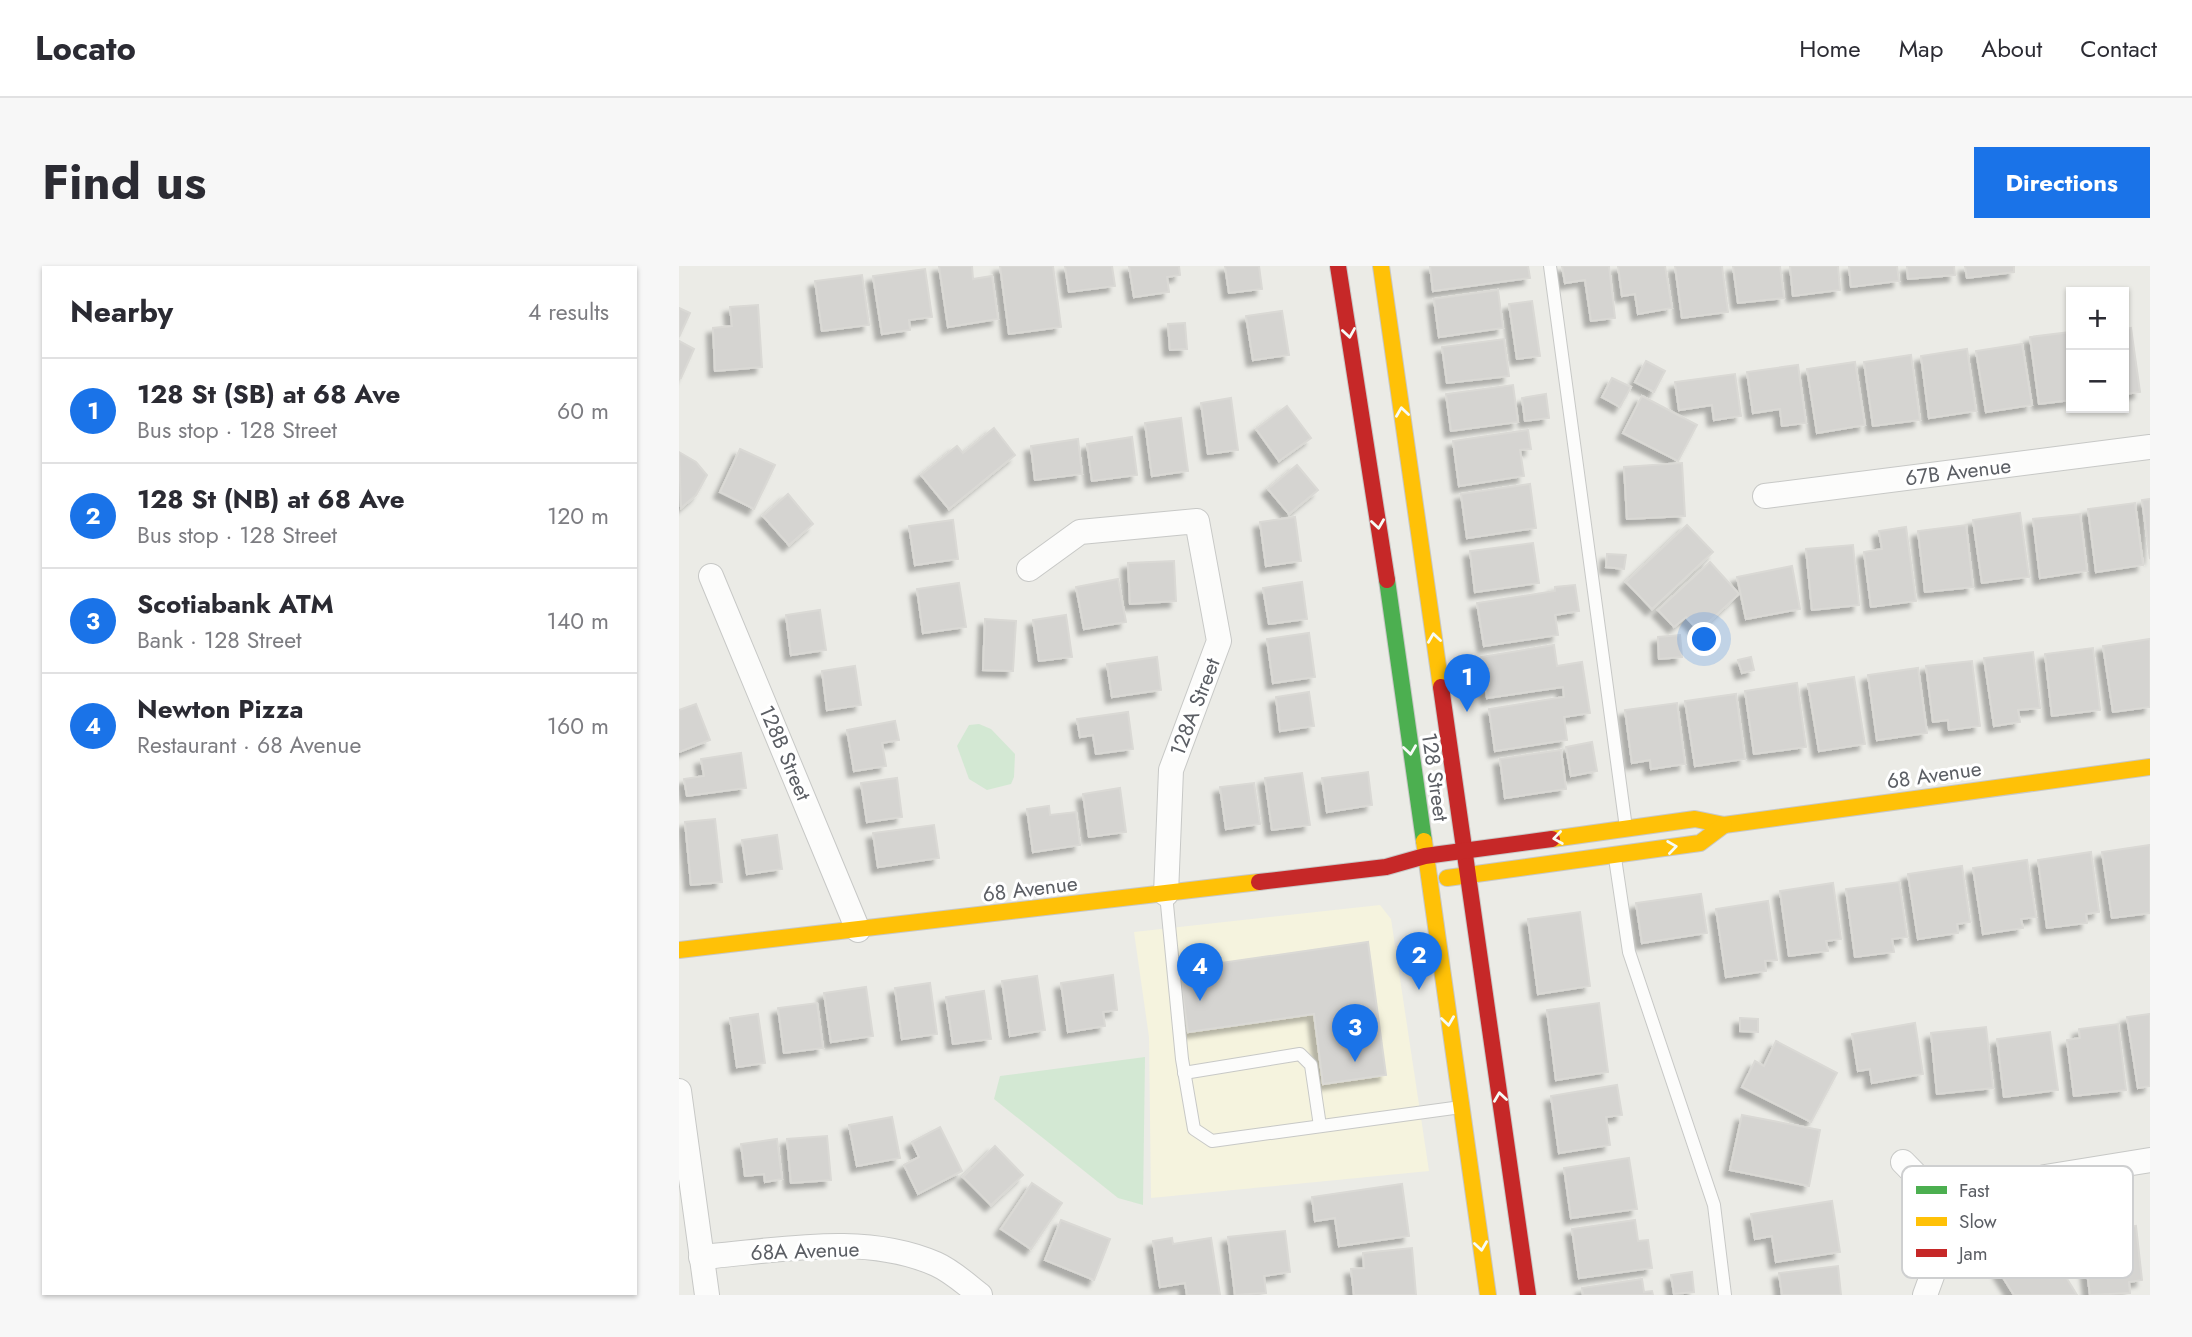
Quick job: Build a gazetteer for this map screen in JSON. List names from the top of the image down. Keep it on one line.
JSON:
{"streets":{"main road":["68 Avenue","128 Street"],"street":["67B Avenue","128A Street","128B Street","68A Avenue"]},"crossings":[["128A Street","68 Avenue"],["128B Street","68 Avenue"],["68 Avenue","128 Street"]],"legend":["Fast","Slow","Jam"],"page":{"header":"Locato","nav":["Home","Map","About","Contact"],"title":"Find us","buttons":"Directions","heading":["Nearby","4 results"],"map_buttons":["+","−"],"list":[{"mark":"1","name":"128 St (SB) at 68 Ave","note":"Bus stop · 128 Street","value":"60 m"},{"mark":"2","name":"128 St (NB) at 68 Ave","note":"Bus stop · 128 Street","value":"120 m"},{"mark":"3","name":"Scotiabank ATM","note":"Bank · 128 Street","value":"140 m"},{"mark":"4","name":"Newton Pizza","note":"Restaurant · 68 Avenue","value":"160 m"}],"pins":["1","2","4","3"]}}
